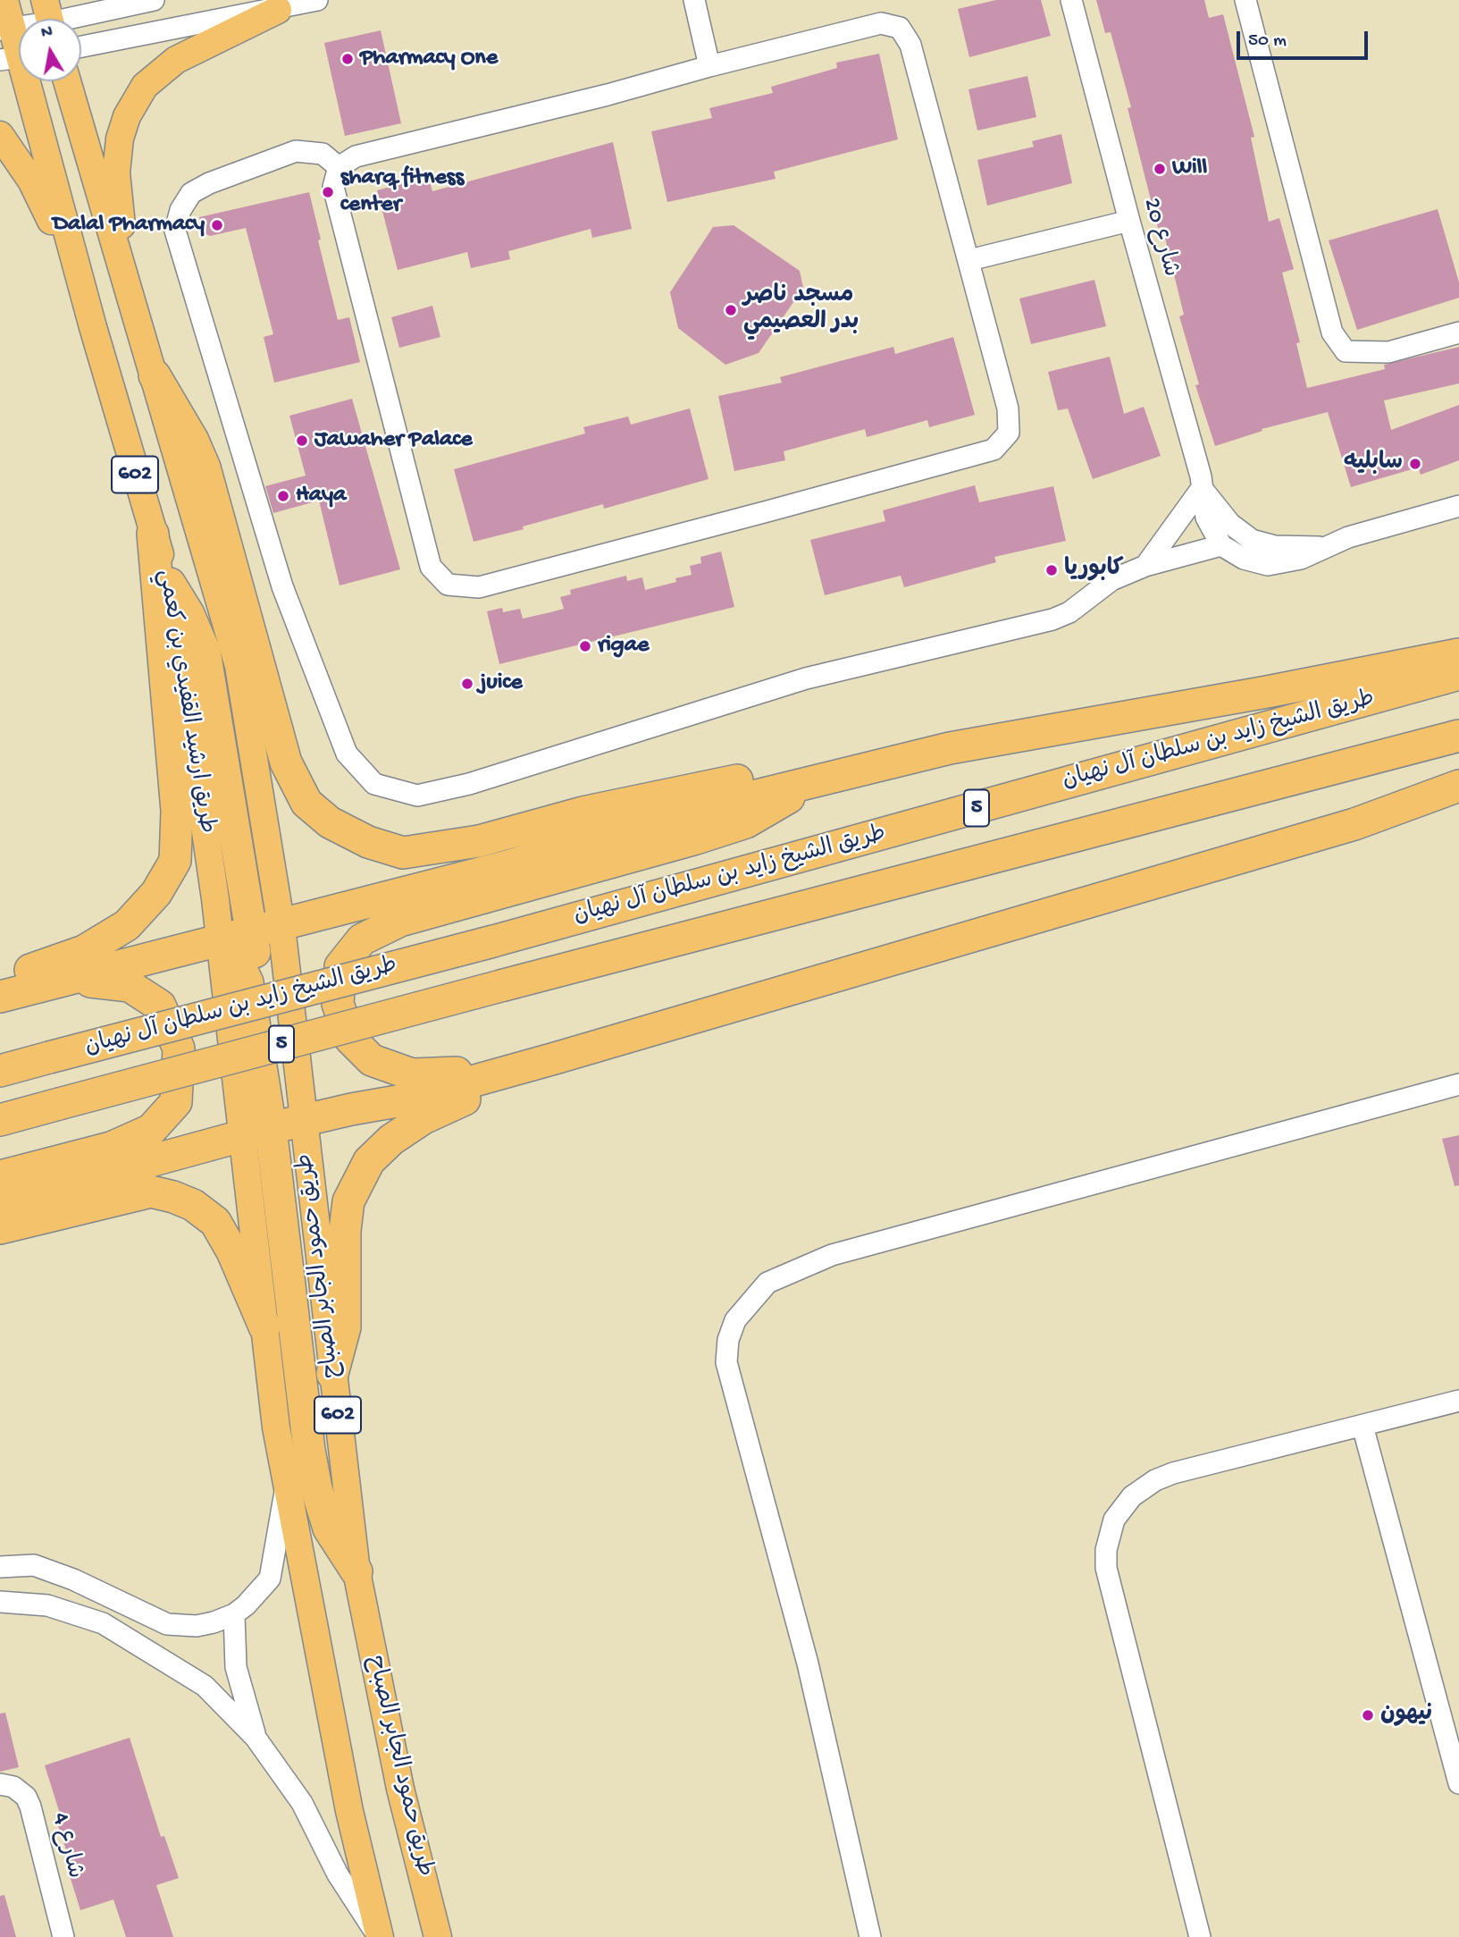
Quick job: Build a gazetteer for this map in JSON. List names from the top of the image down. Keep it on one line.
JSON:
{"streets":{"highway":["طريق الشيخ زايد بن سلطان آل نهيان","5"],"main road":["602","طريق ارشيد القفيدي بن كعمي","طريق حمود الجابر الصباح"],"street":["شارع 20","شارع 4"]},"places":["Pharmacy One","Will","sharq fitness center","Dalal Pharmacy","مسجد ناصر بدر العصيمي","Jawaher Palace","سابليه","Haya","كابوريا","rigae","juice","نيهون"],"scale_bar":"50 m","north":"top"}
